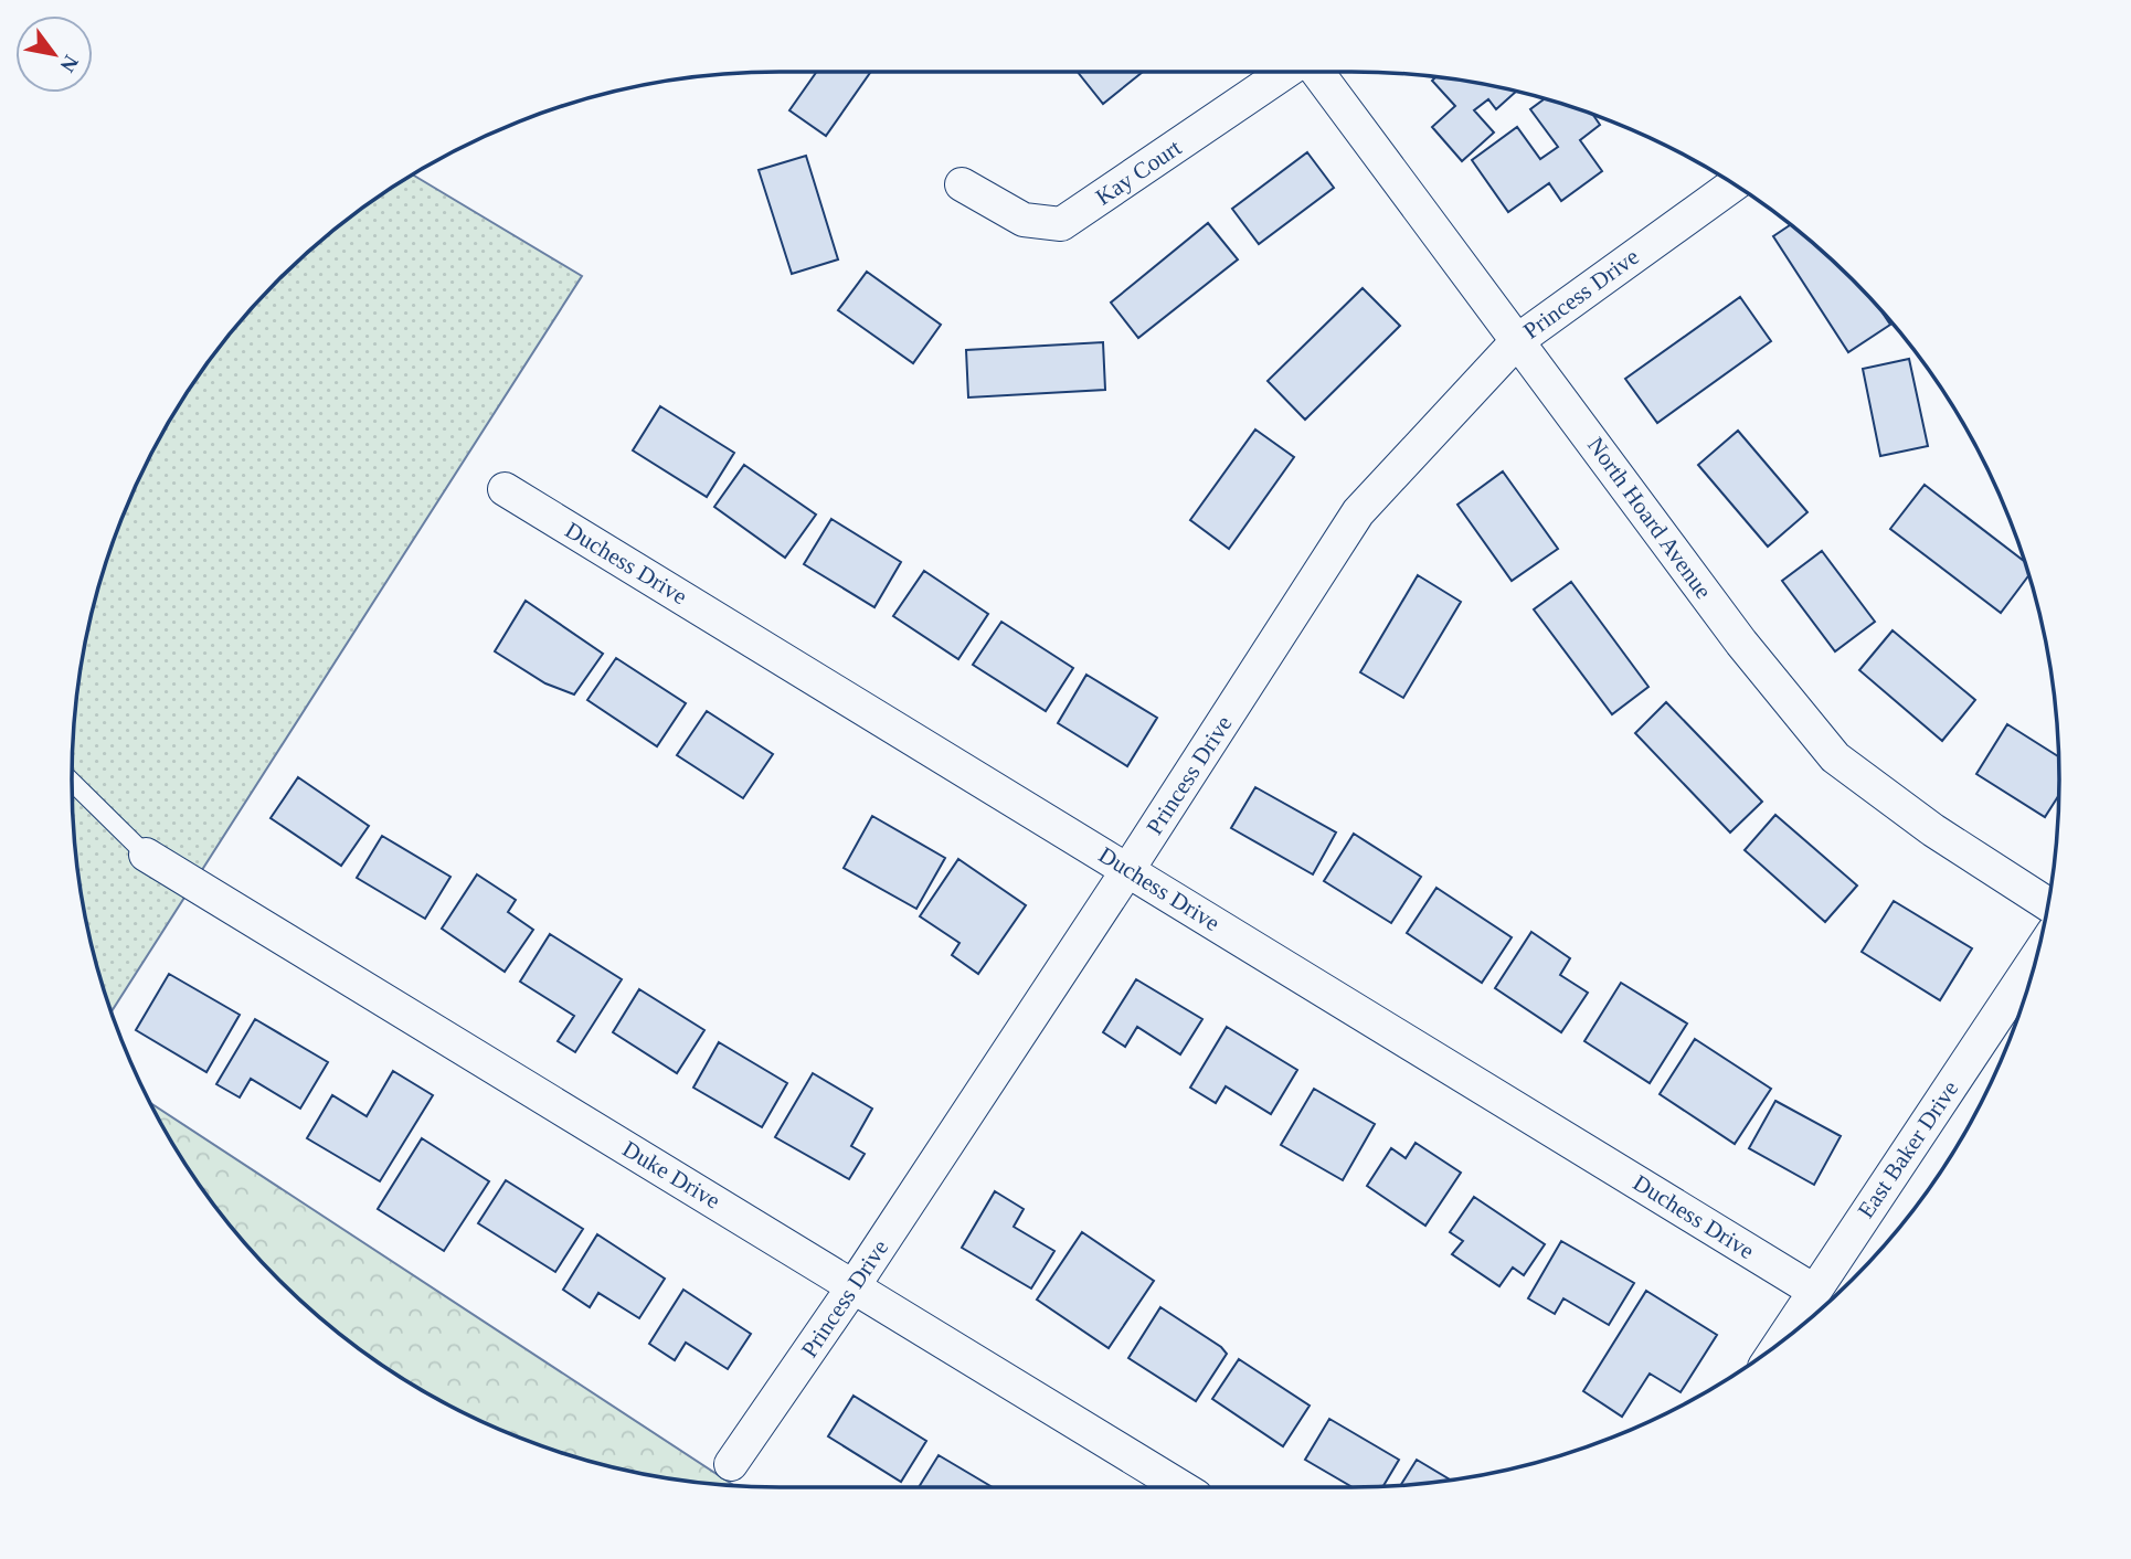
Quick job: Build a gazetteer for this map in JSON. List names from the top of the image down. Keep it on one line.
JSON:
{"streets":{"street":["Kay Court","Princess Drive","North Hoard Avenue","Duchess Drive","East Baker Drive","Duke Drive"]},"crossings":[["Princess Drive","North Hoard Avenue"],["Princess Drive","Duchess Drive"],["Princess Drive","Duke Drive"],["Duchess Drive","East Baker Drive"]],"north":"bottom right"}
